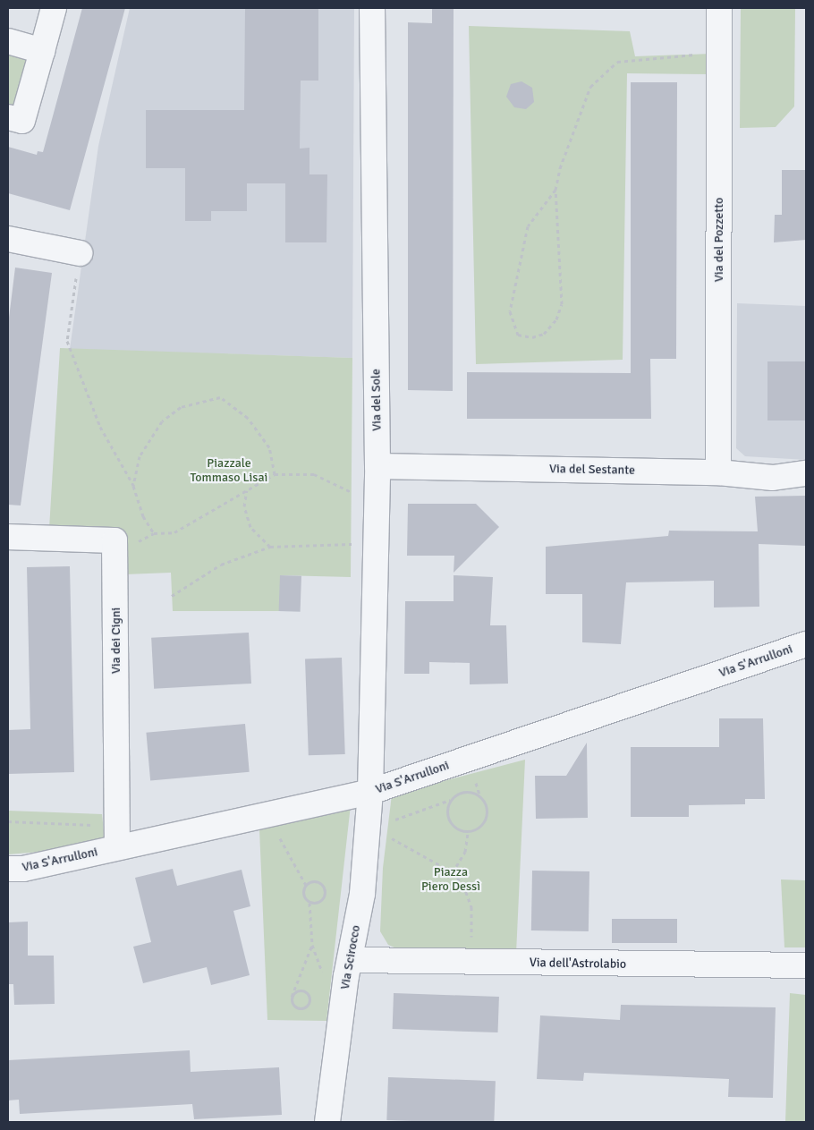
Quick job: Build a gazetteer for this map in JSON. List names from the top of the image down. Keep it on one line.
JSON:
{"streets":{"street":["Via del Pozzetto","Via del Sole","Via del Sestante","Via dei Cigni","Via S'Arrulloni","Via Scirocco","Via dell'Astrolabio"]},"crossings":[["Via del Pozzetto","Via del Sestante"],["Via del Sole","Via del Sestante"],["Via del Sole","Via S'Arrulloni"],["Via del Sole","Via Scirocco"],["Via dei Cigni","Via S'Arrulloni"],["Via S'Arrulloni","Via Scirocco"],["Via Scirocco","Via dell'Astrolabio"]],"parks":["Piazzale Tommaso Lisai","Piazza Piero Dessì"]}
